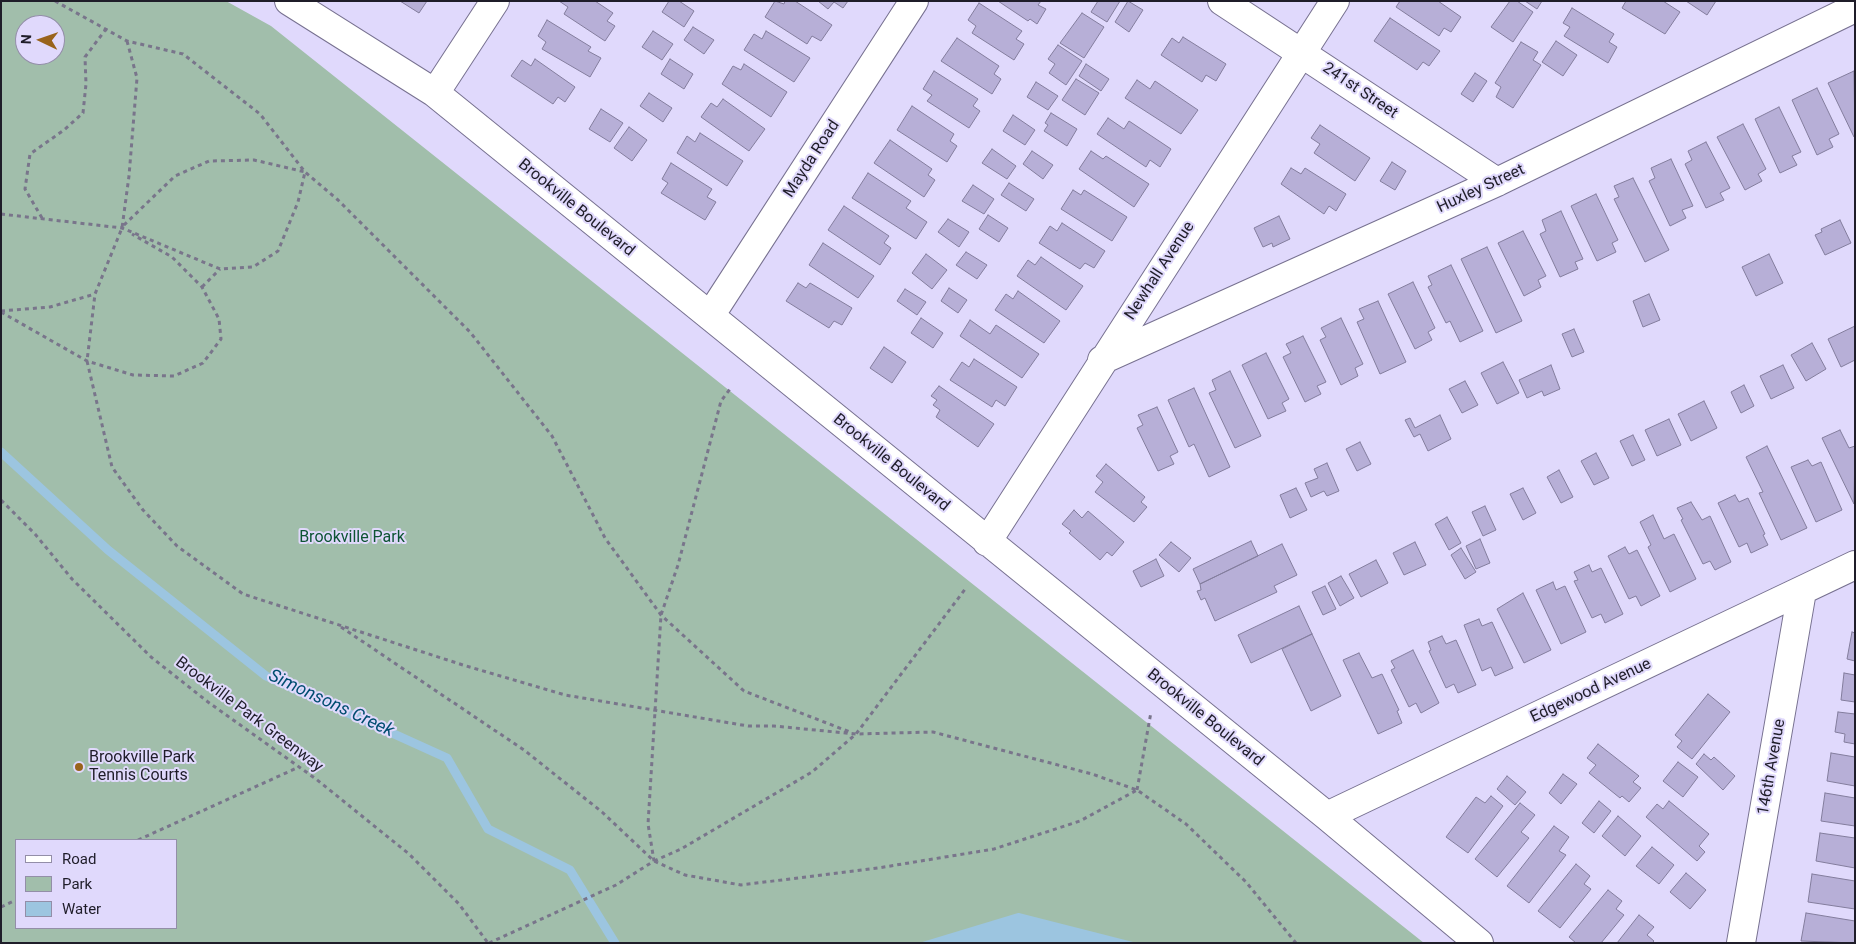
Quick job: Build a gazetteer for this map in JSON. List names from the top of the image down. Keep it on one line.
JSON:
{"streets":{"street":["241st Street","Mayda Road","Huxley Street","Brookville Boulevard","Newhall Avenue","Edgewood Avenue","146th Avenue"],"path":["Brookville Park Greenway"]},"crossings":[["241st Street","Huxley Street"],["241st Street","Newhall Avenue"],["Mayda Road","Brookville Boulevard"],["Huxley Street","Newhall Avenue"],["Brookville Boulevard","Newhall Avenue"],["Brookville Boulevard","Edgewood Avenue"],["Edgewood Avenue","146th Avenue"]],"water":["Simonsons Creek"],"parks":["Brookville Park"],"places":["Brookville Park Tennis Courts"],"legend":["Road","Park","Water"],"north":"left"}
